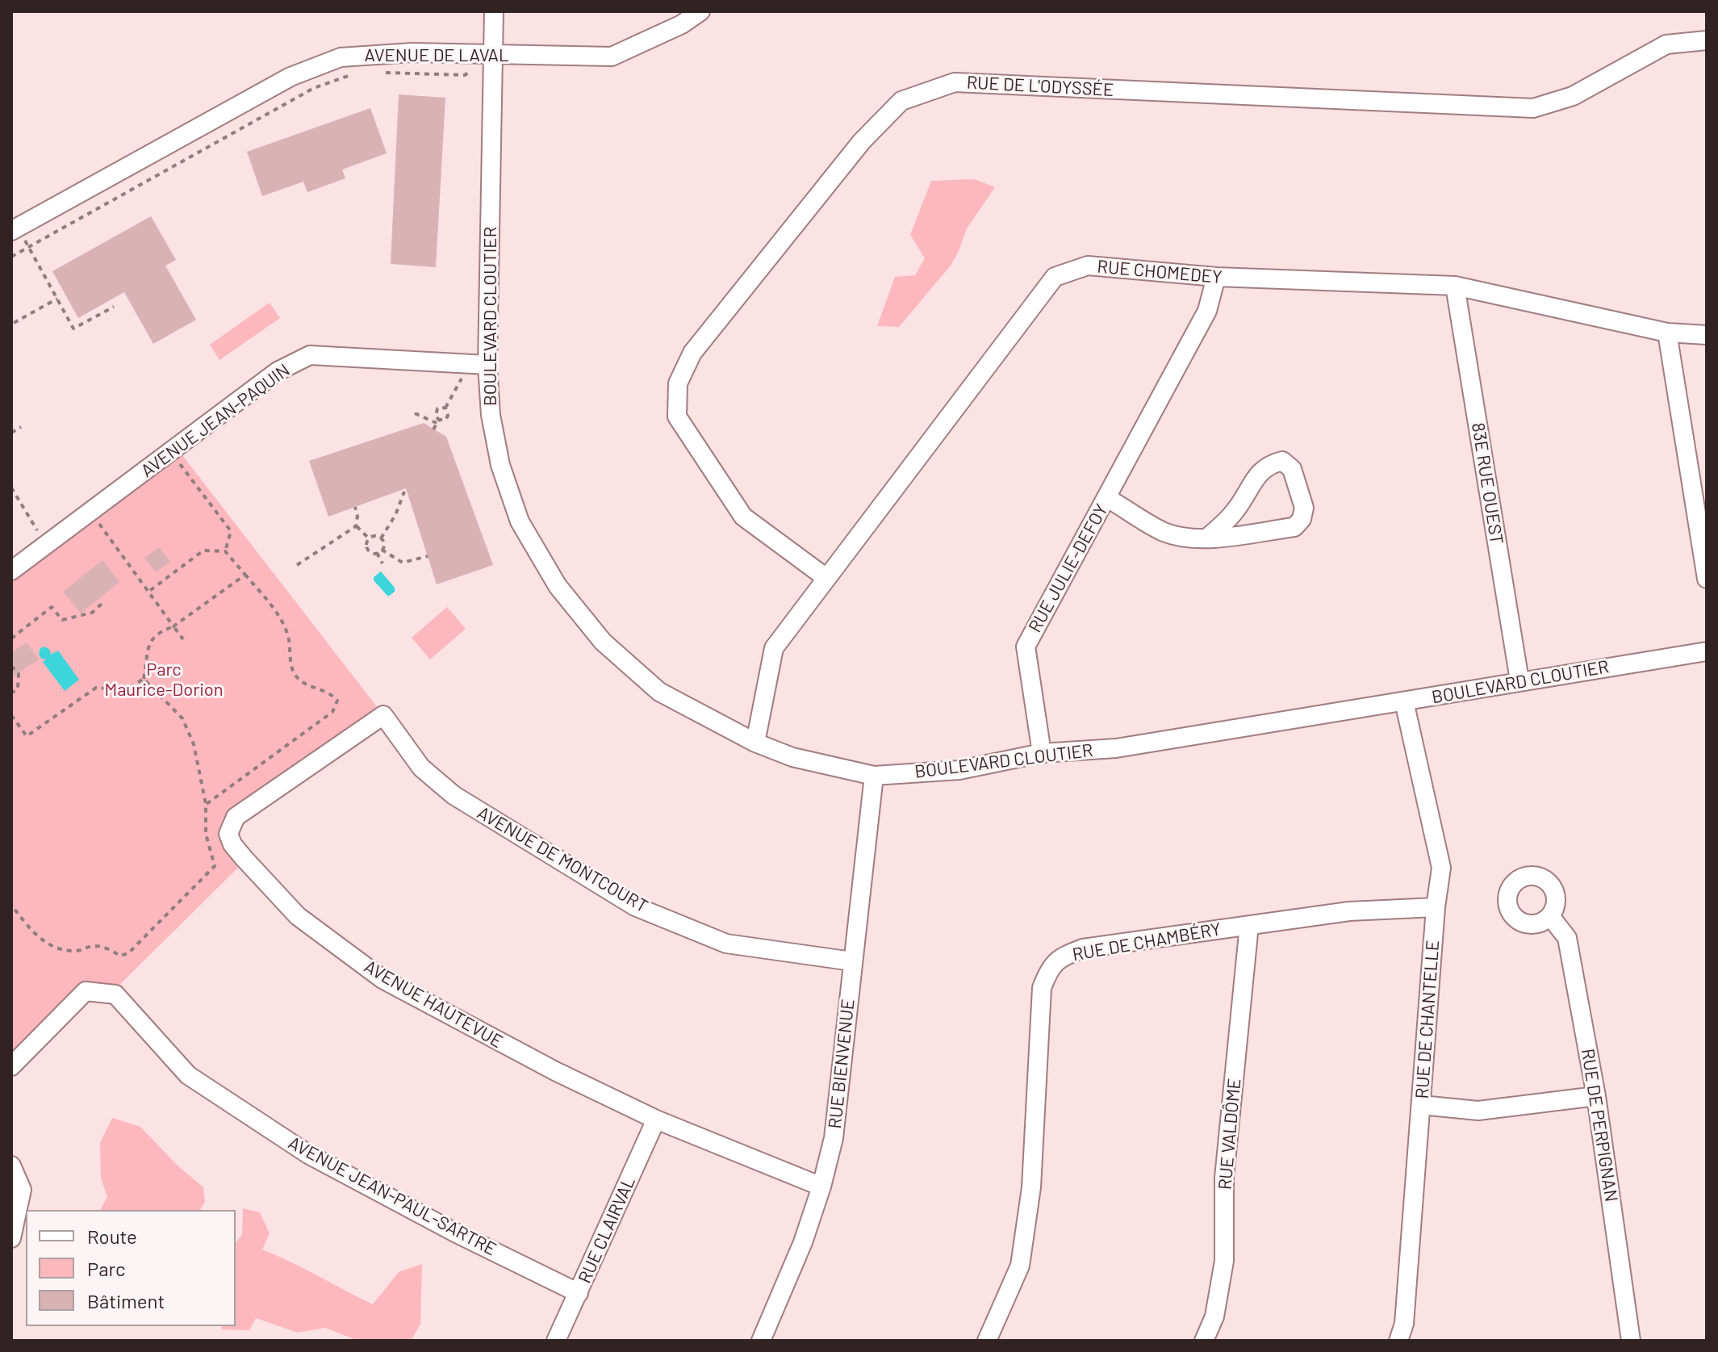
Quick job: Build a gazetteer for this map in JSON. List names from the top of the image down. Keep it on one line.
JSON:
{"streets":{"street":["AVENUE DE LAVAL","RUE DE L'ODYSSÉE","RUE CHOMEDEY","BOULEVARD CLOUTIER","AVENUE JEAN-PAQUIN","83E RUE OUEST","RUE JULIE-DEFOY","AVENUE DE MONTCOURT","RUE DE CHAMBÉRY","AVENUE HAUTEVUE","RUE DE CHANTELLE","RUE BIENVENUE","RUE DE PERPIGNAN","RUE VALDÔME","AVENUE JEAN-PAUL-SARTRE","RUE CLAIRVAL"]},"crossings":[["AVENUE DE LAVAL","BOULEVARD CLOUTIER"],["RUE DE L'ODYSSÉE","RUE CHOMEDEY"],["RUE CHOMEDEY","BOULEVARD CLOUTIER"],["RUE CHOMEDEY","83E RUE OUEST"],["RUE CHOMEDEY","RUE JULIE-DEFOY"],["BOULEVARD CLOUTIER","AVENUE JEAN-PAQUIN"],["BOULEVARD CLOUTIER","83E RUE OUEST"],["BOULEVARD CLOUTIER","RUE JULIE-DEFOY"],["BOULEVARD CLOUTIER","RUE DE CHANTELLE"],["BOULEVARD CLOUTIER","RUE BIENVENUE"],["AVENUE DE MONTCOURT","AVENUE HAUTEVUE"],["AVENUE DE MONTCOURT","RUE BIENVENUE"],["RUE DE CHAMBÉRY","RUE DE CHANTELLE"],["RUE DE CHAMBÉRY","RUE VALDÔME"],["AVENUE HAUTEVUE","RUE BIENVENUE"],["AVENUE HAUTEVUE","RUE CLAIRVAL"],["AVENUE JEAN-PAUL-SARTRE","RUE CLAIRVAL"]],"parks":["Parc Maurice-Dorion"],"legend":["Route","Parc","Bâtiment"]}
